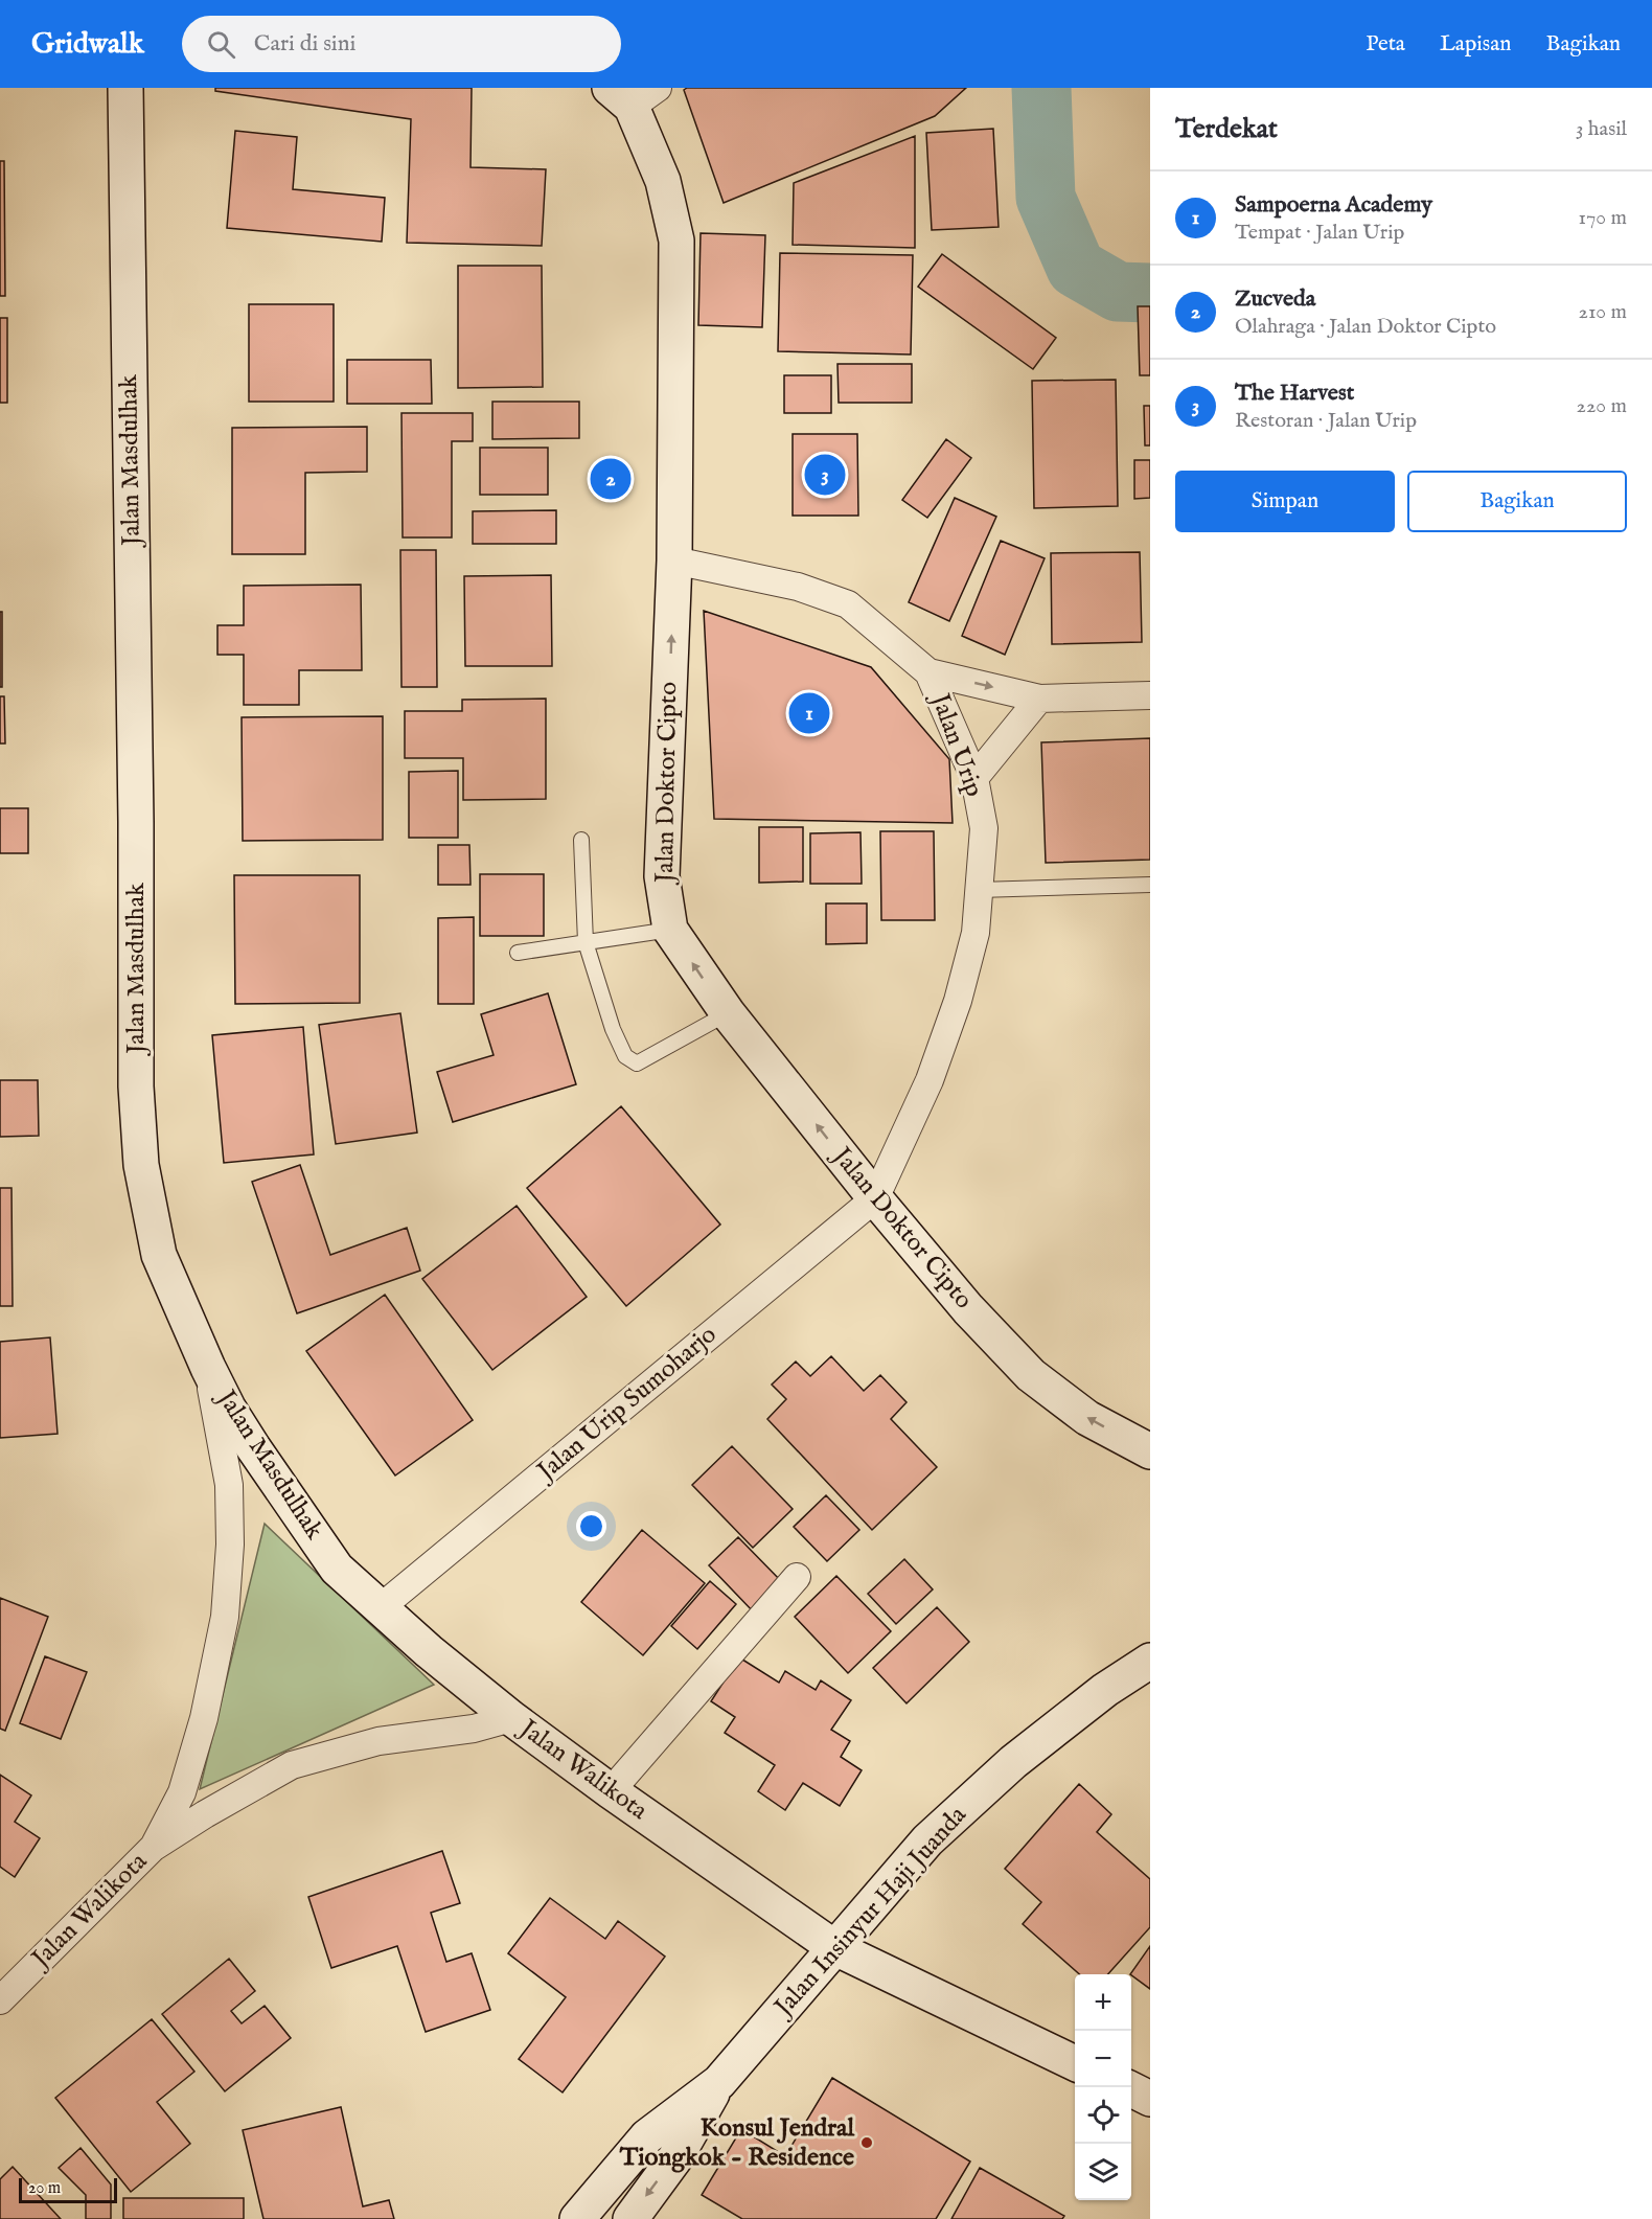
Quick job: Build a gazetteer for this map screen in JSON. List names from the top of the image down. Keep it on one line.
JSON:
{"streets":{"street":["Jalan Masdulhak","Jalan Urip","Jalan Doktor Cipto","Jalan Urip Sumoharjo","Jalan Walikota","Jalan Insinyur Haji Juanda"]},"crossings":[["Jalan Masdulhak","Jalan Urip Sumoharjo"],["Jalan Masdulhak","Jalan Walikota"],["Jalan Urip","Jalan Doktor Cipto"],["Jalan Urip","Jalan Urip Sumoharjo"],["Jalan Doktor Cipto","Jalan Urip Sumoharjo"],["Jalan Walikota","Jalan Insinyur Haji Juanda"]],"one_way":["Jalan Doktor Cipto"],"places":["Konsul Jendral Tiongkok - Residence"],"scale_bar":"20 m","page":{"header":"Gridwalk","search":"Cari di sini","nav":["Peta","Lapisan","Bagikan"],"heading":["Terdekat","3 hasil"],"list":[{"mark":"1","name":"Sampoerna Academy","note":"Tempat · Jalan Urip","value":"170 m"},{"mark":"2","name":"Zucveda","note":"Olahraga · Jalan Doktor Cipto","value":"210 m"},{"mark":"3","name":"The Harvest","note":"Restoran · Jalan Urip","value":"220 m"}],"pins":["3","2","1"],"buttons":["Simpan","Bagikan"],"map_buttons":["+","−"],"scale":"20 m"}}
